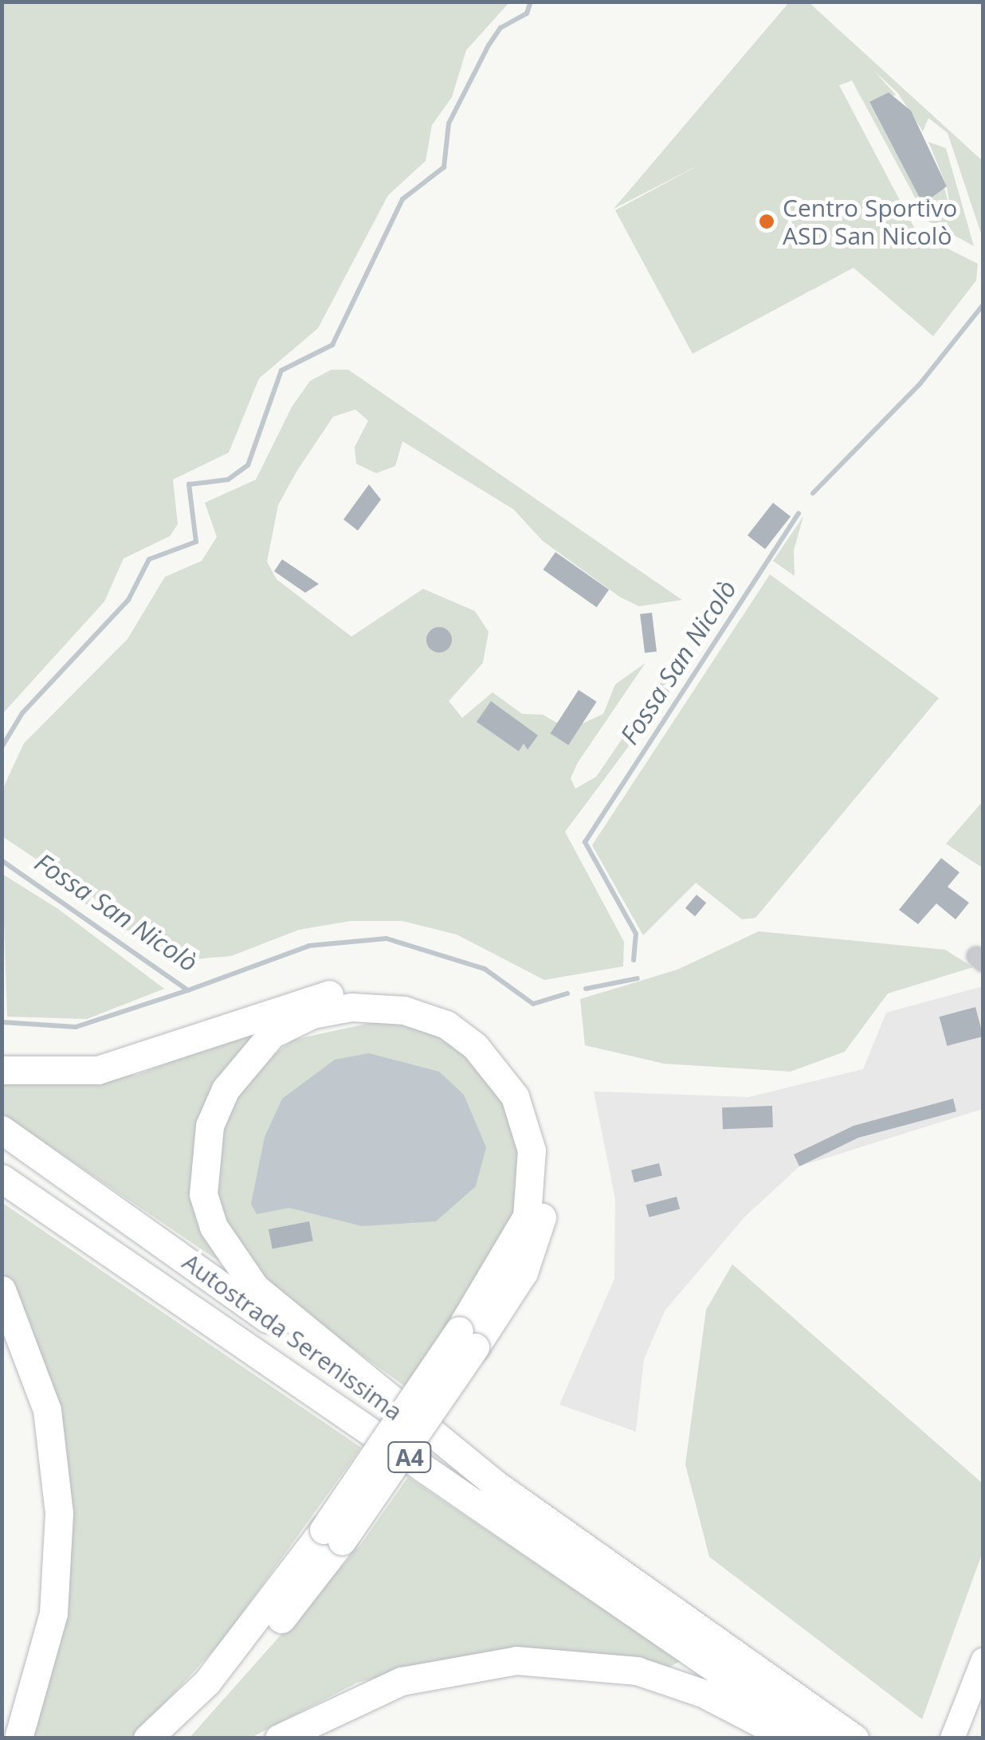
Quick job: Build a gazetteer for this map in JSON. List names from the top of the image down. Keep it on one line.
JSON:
{"streets":{"highway":["Autostrada Serenissima","A4"]},"water":["Fossa San Nicolò"],"places":["Centro Sportivo ASD San Nicolò"]}
